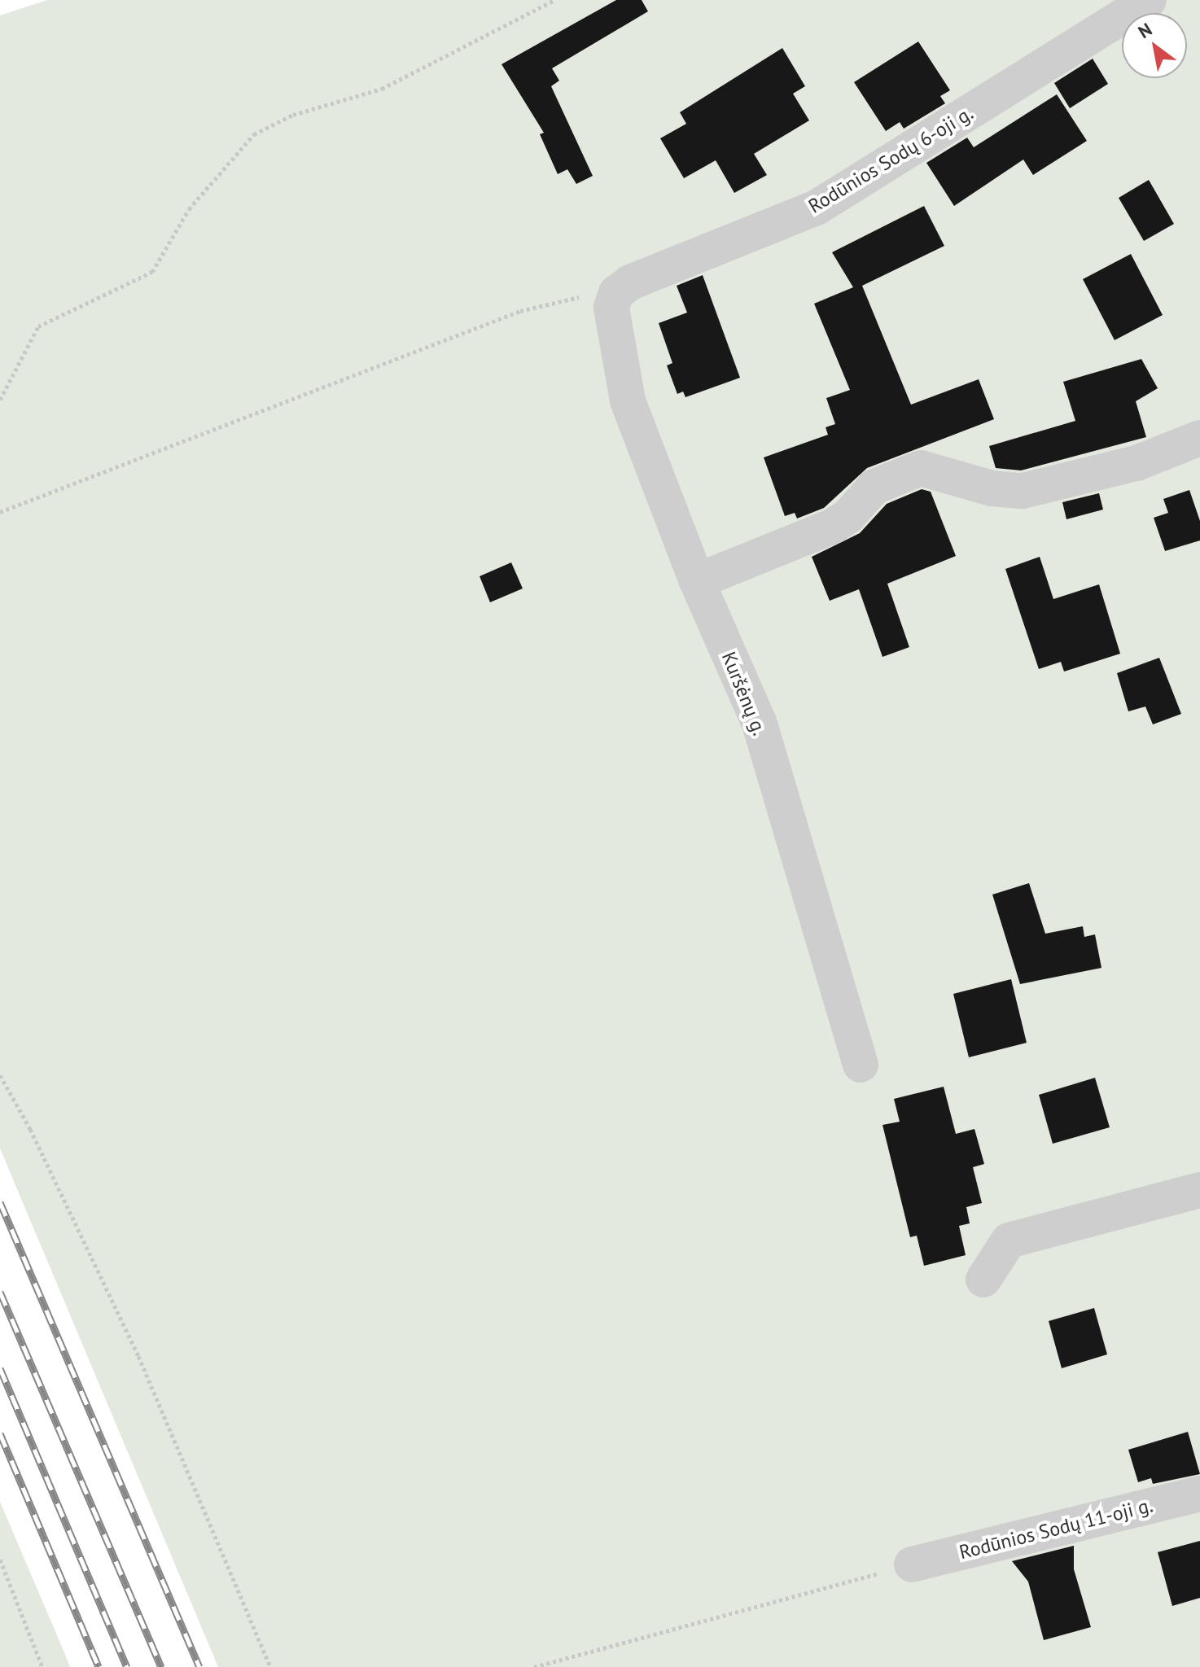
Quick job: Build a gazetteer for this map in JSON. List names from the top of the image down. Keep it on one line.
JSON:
{"streets":{"street":["Rodūnios Sodų 6-oji g.","Kuršėnų g.","Rodūnios Sodų 11-oji g."]},"crossings":[["Rodūnios Sodų 6-oji g.","Kuršėnų g."]],"north":"top left"}
